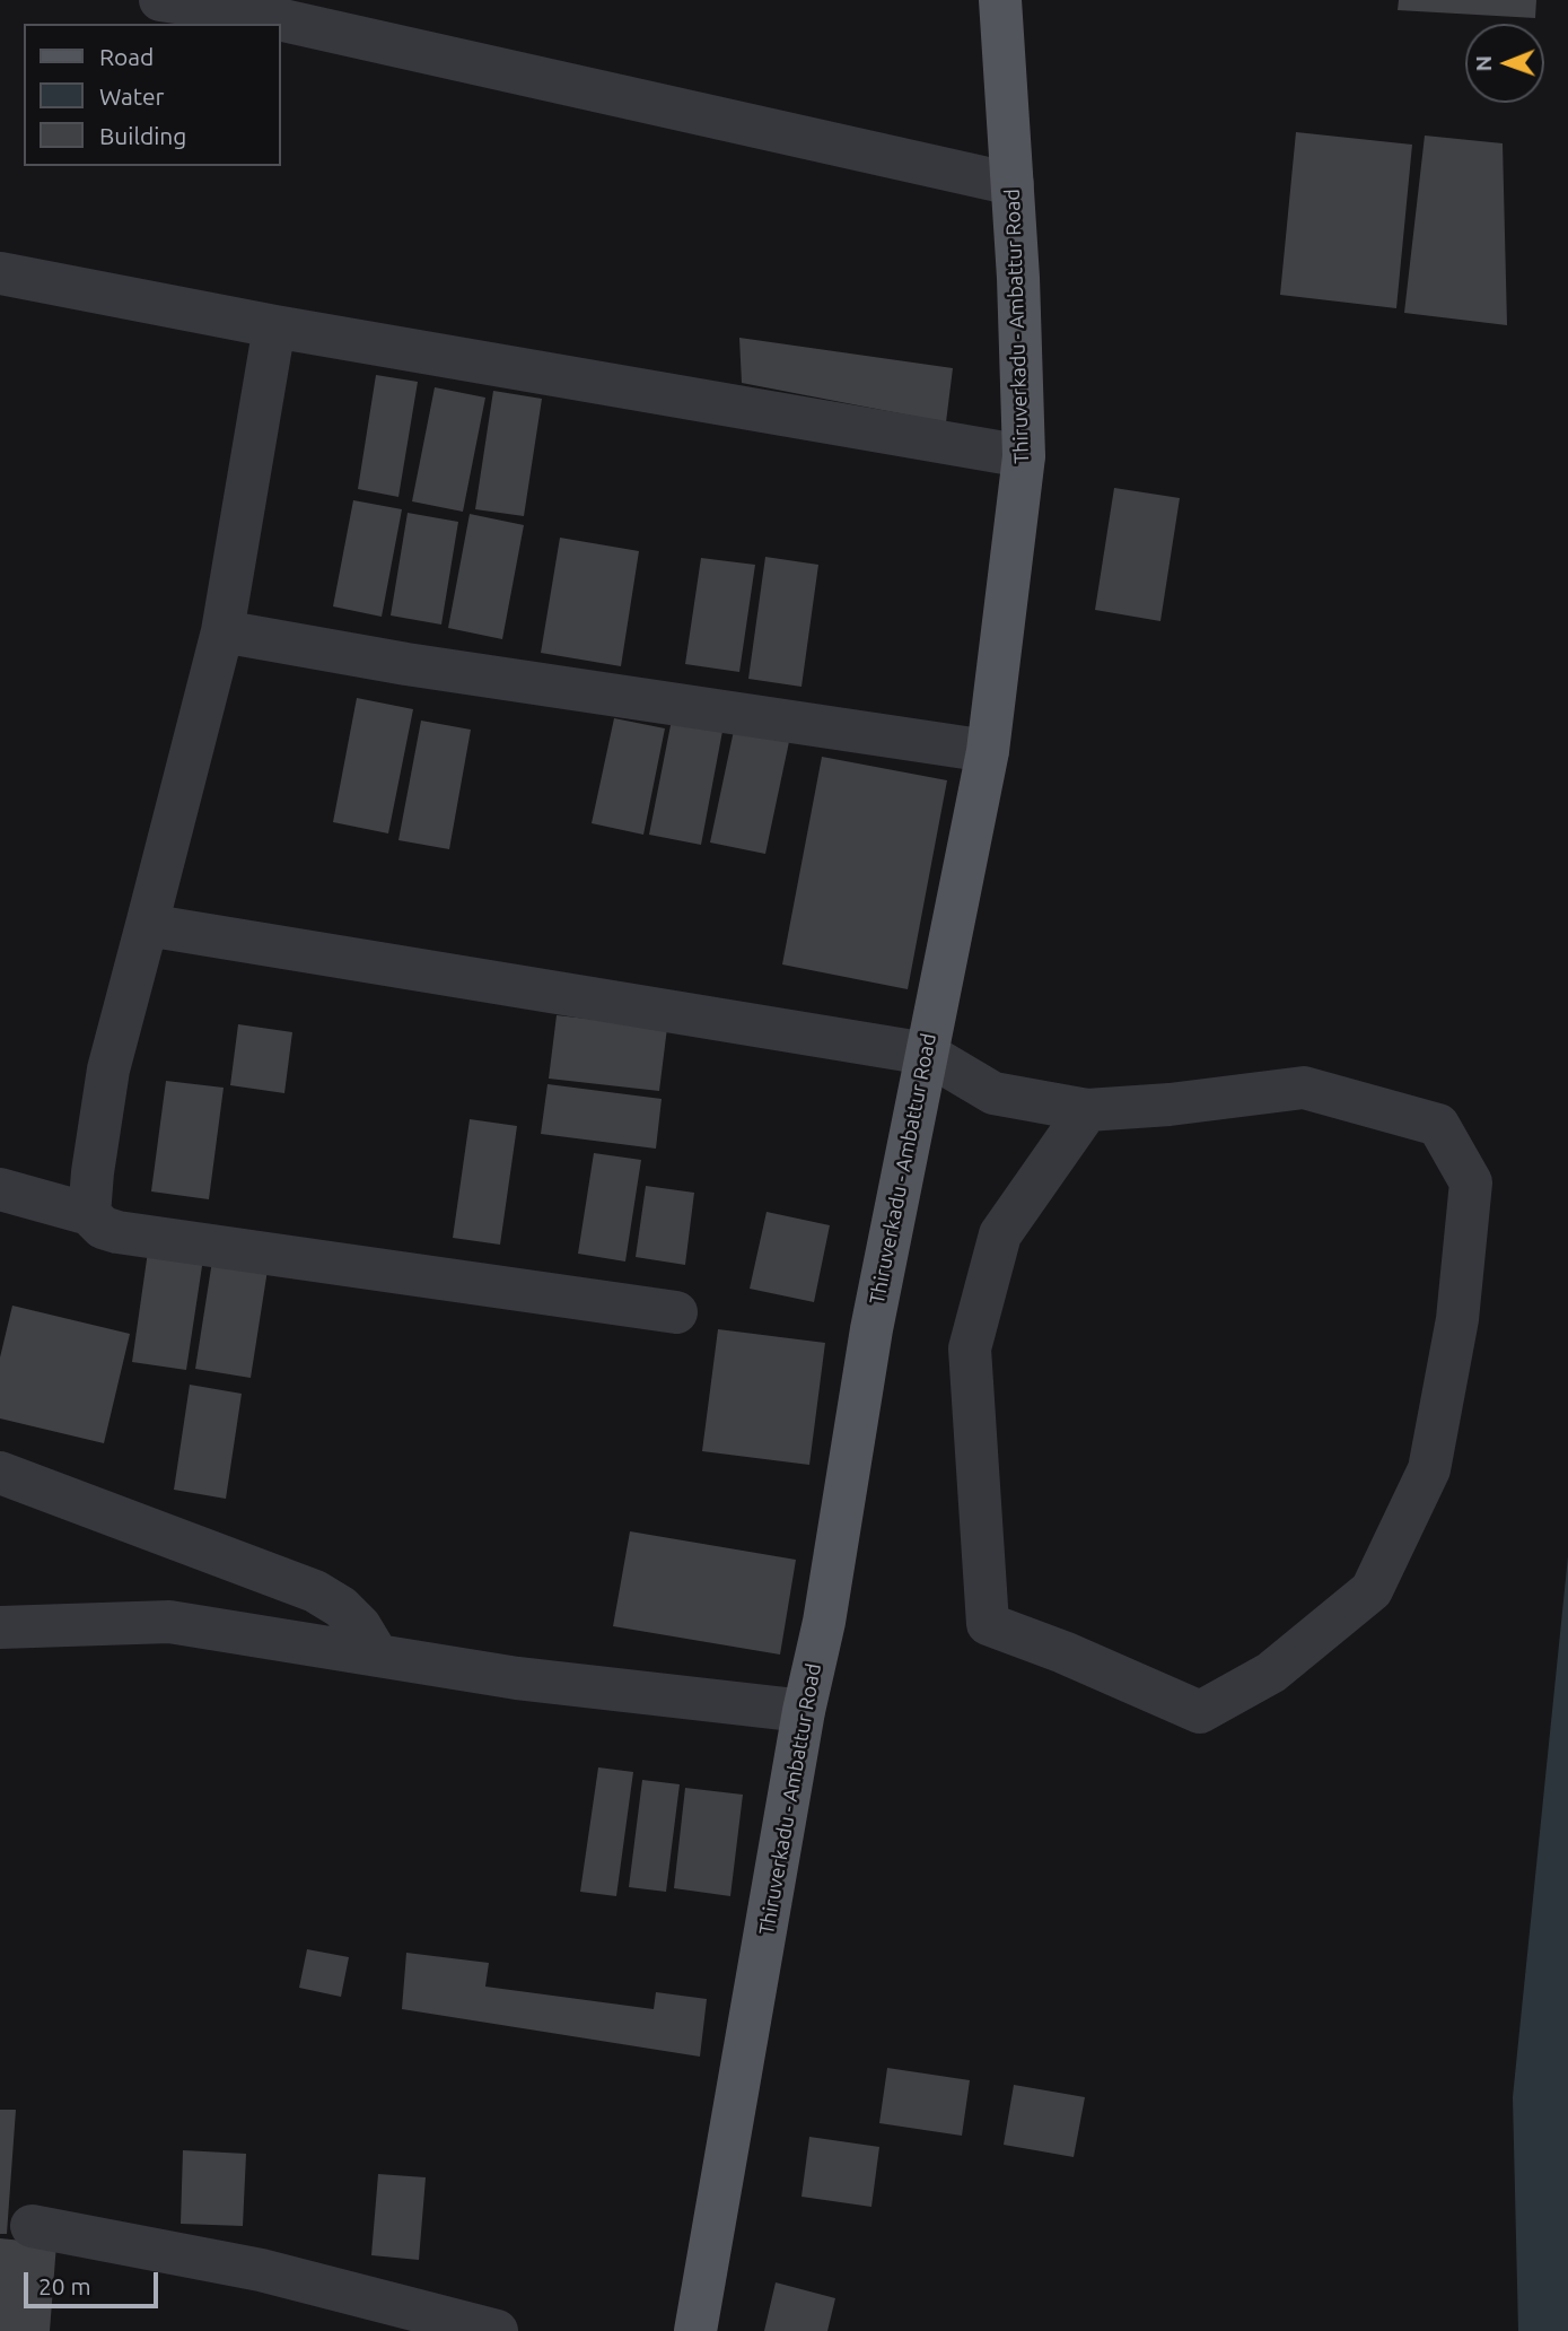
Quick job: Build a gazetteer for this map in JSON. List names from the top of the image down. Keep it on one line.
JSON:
{"streets":{"main road":["Thiruverkadu - Ambattur Road"]},"legend":["Road","Water","Building"],"scale_bar":"20 m","north":"left"}
